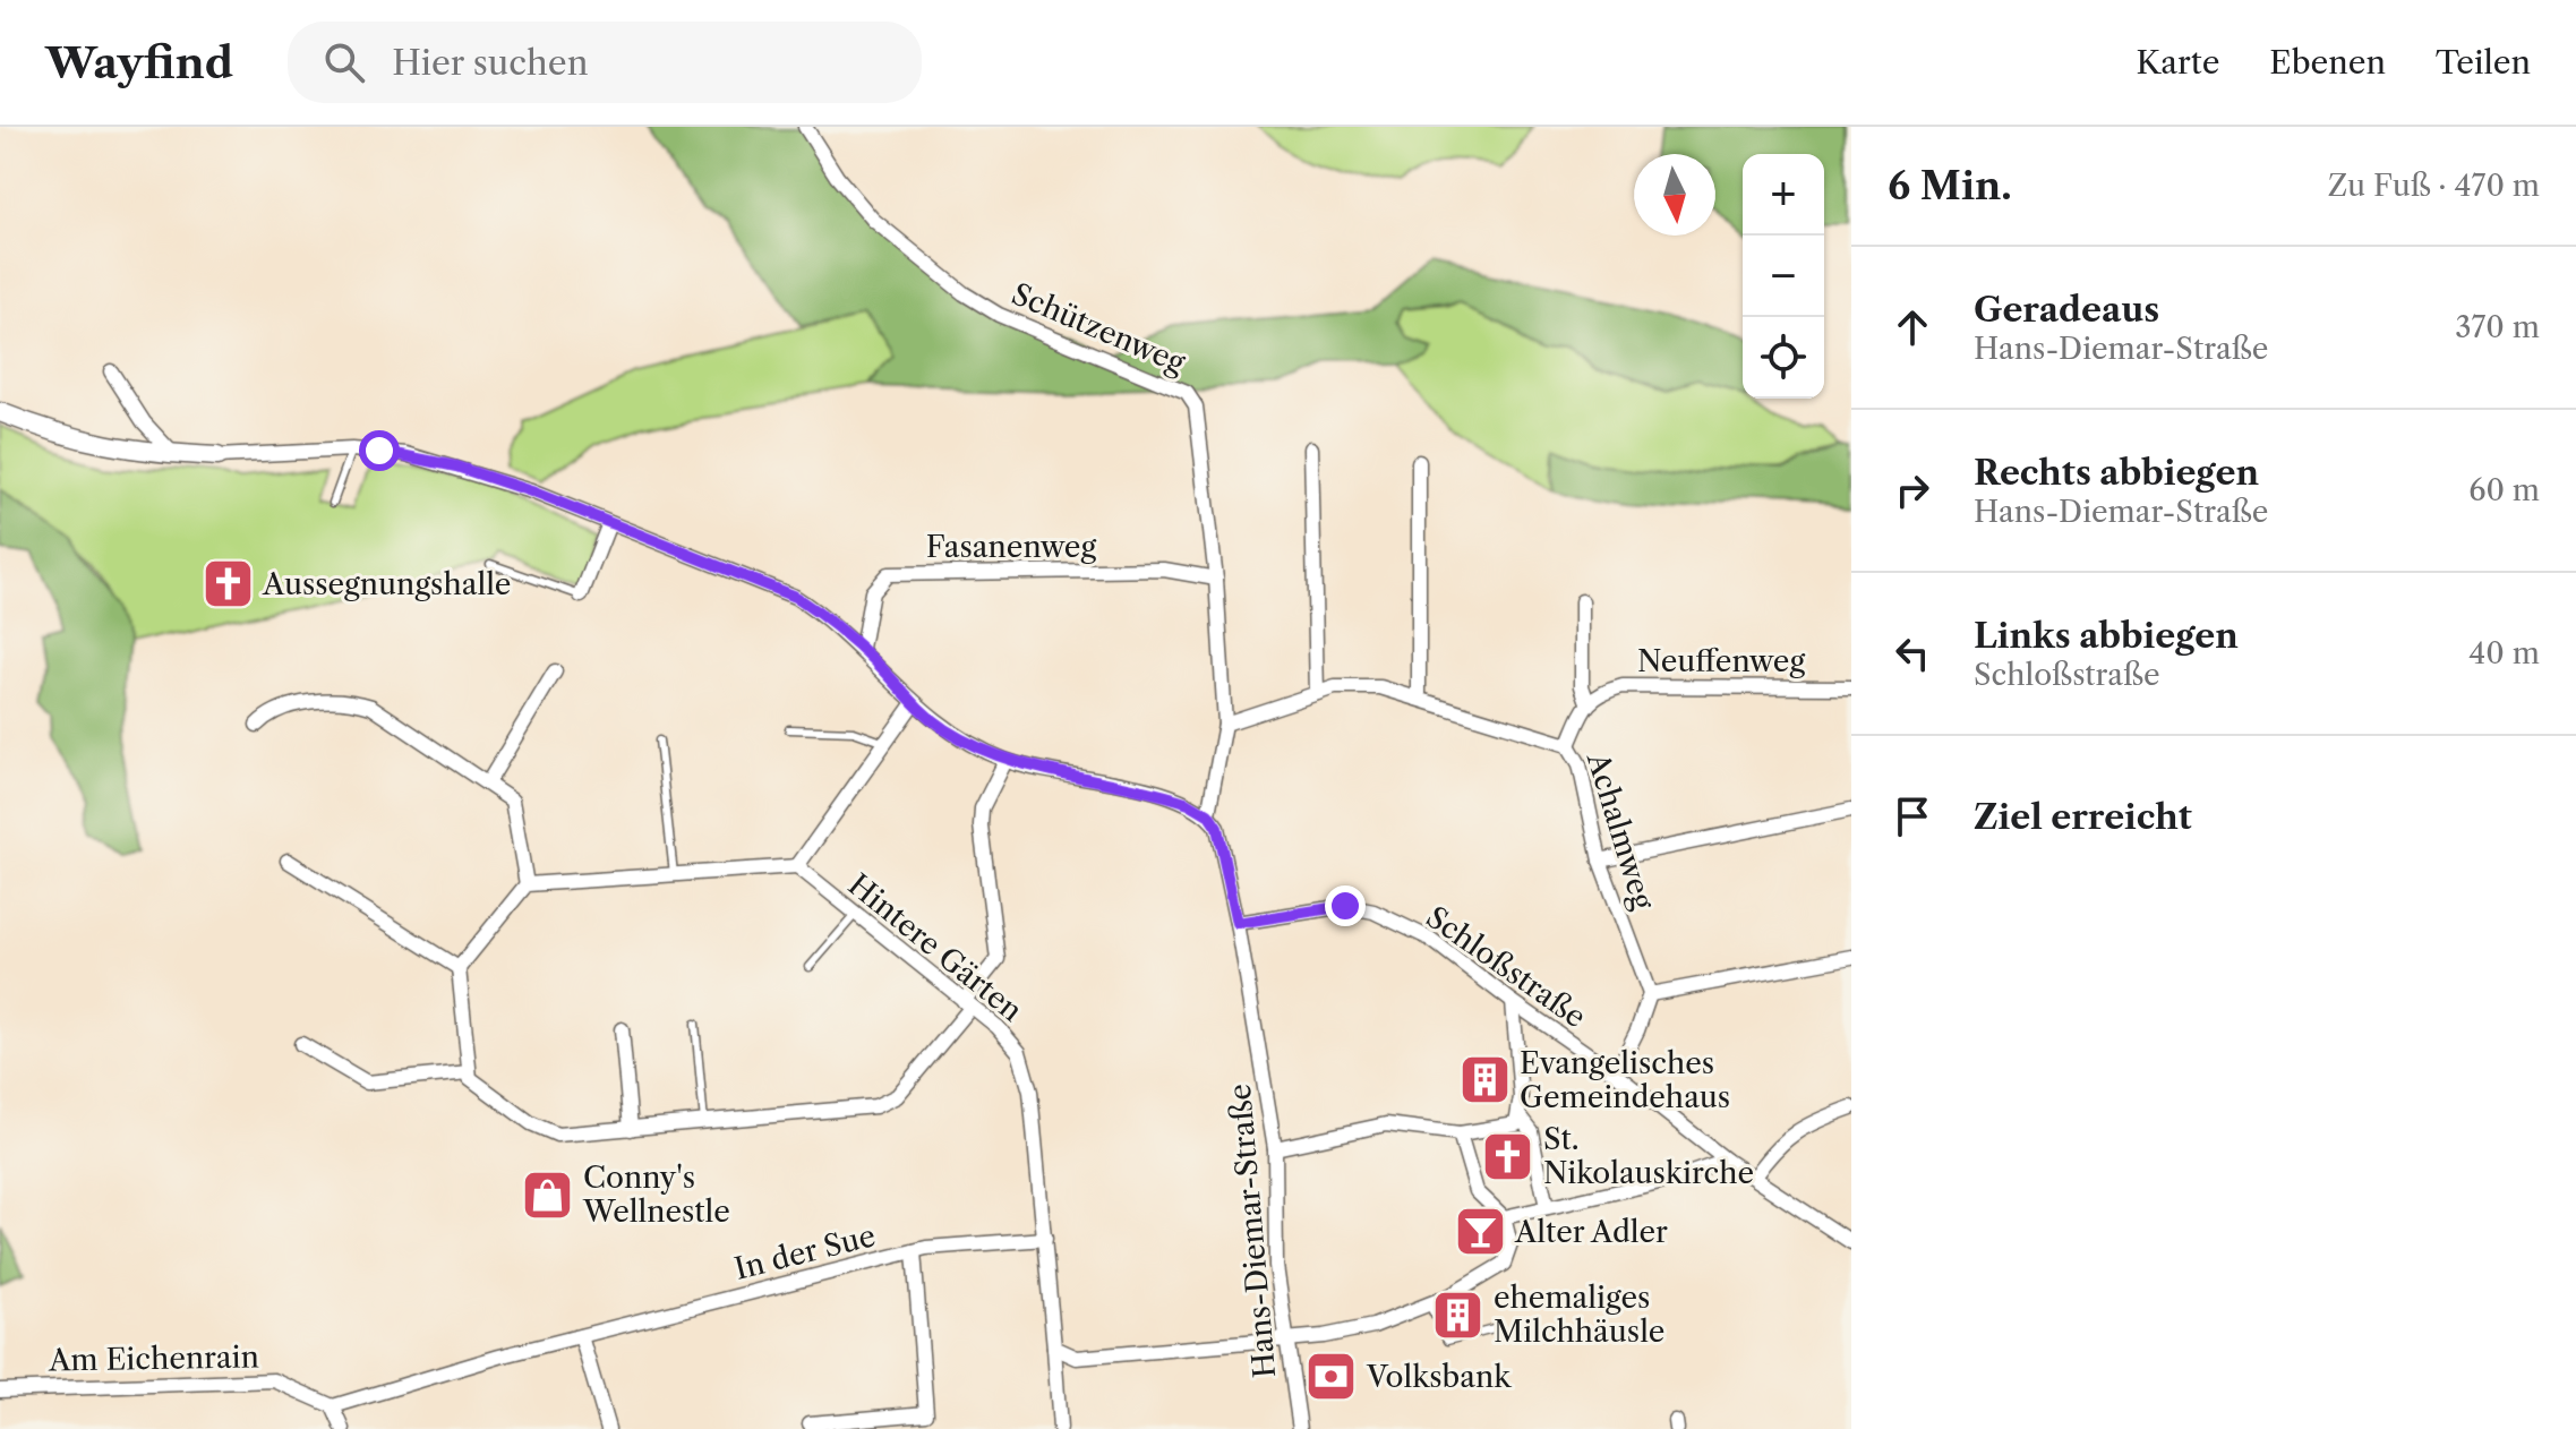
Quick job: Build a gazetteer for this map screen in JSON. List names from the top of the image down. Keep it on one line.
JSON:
{"streets":{"street":["Schützenweg","Fasanenweg","Neuffenweg","Achalmweg","Hintere Gärten","Schloßstraße","Hans-Diemar-Straße","In der Sue","Am Eichenrain"]},"crossings":[["Schützenweg","Fasanenweg"],["Schützenweg","Achalmweg"],["Schützenweg","Hans-Diemar-Straße"],["Hintere Gärten","In der Sue"],["Schloßstraße","Hans-Diemar-Straße"],["In der Sue","Am Eichenrain"]],"places":{"church":["Aussegnungshalle","St. Nikolauskirche"],"building":["Evangelisches Gemeindehaus","ehemaliges Milchhäusle"],"shop":["Conny's Wellnestle"],"bar":["Alter Adler"],"bank":["Volksbank"]},"north":"bottom","page":{"header":"Wayfind","search":"Hier suchen","nav":["Karte","Ebenen","Teilen"],"heading":["6 Min.","Zu Fuß · 470 m"],"map_buttons":["+","−"],"list":[["Geradeaus","Hans-Diemar-Straße","370 m"],["Rechts abbiegen","Hans-Diemar-Straße","60 m"],["Links abbiegen","Schloßstraße","40 m"],"Ziel erreicht"]}}
